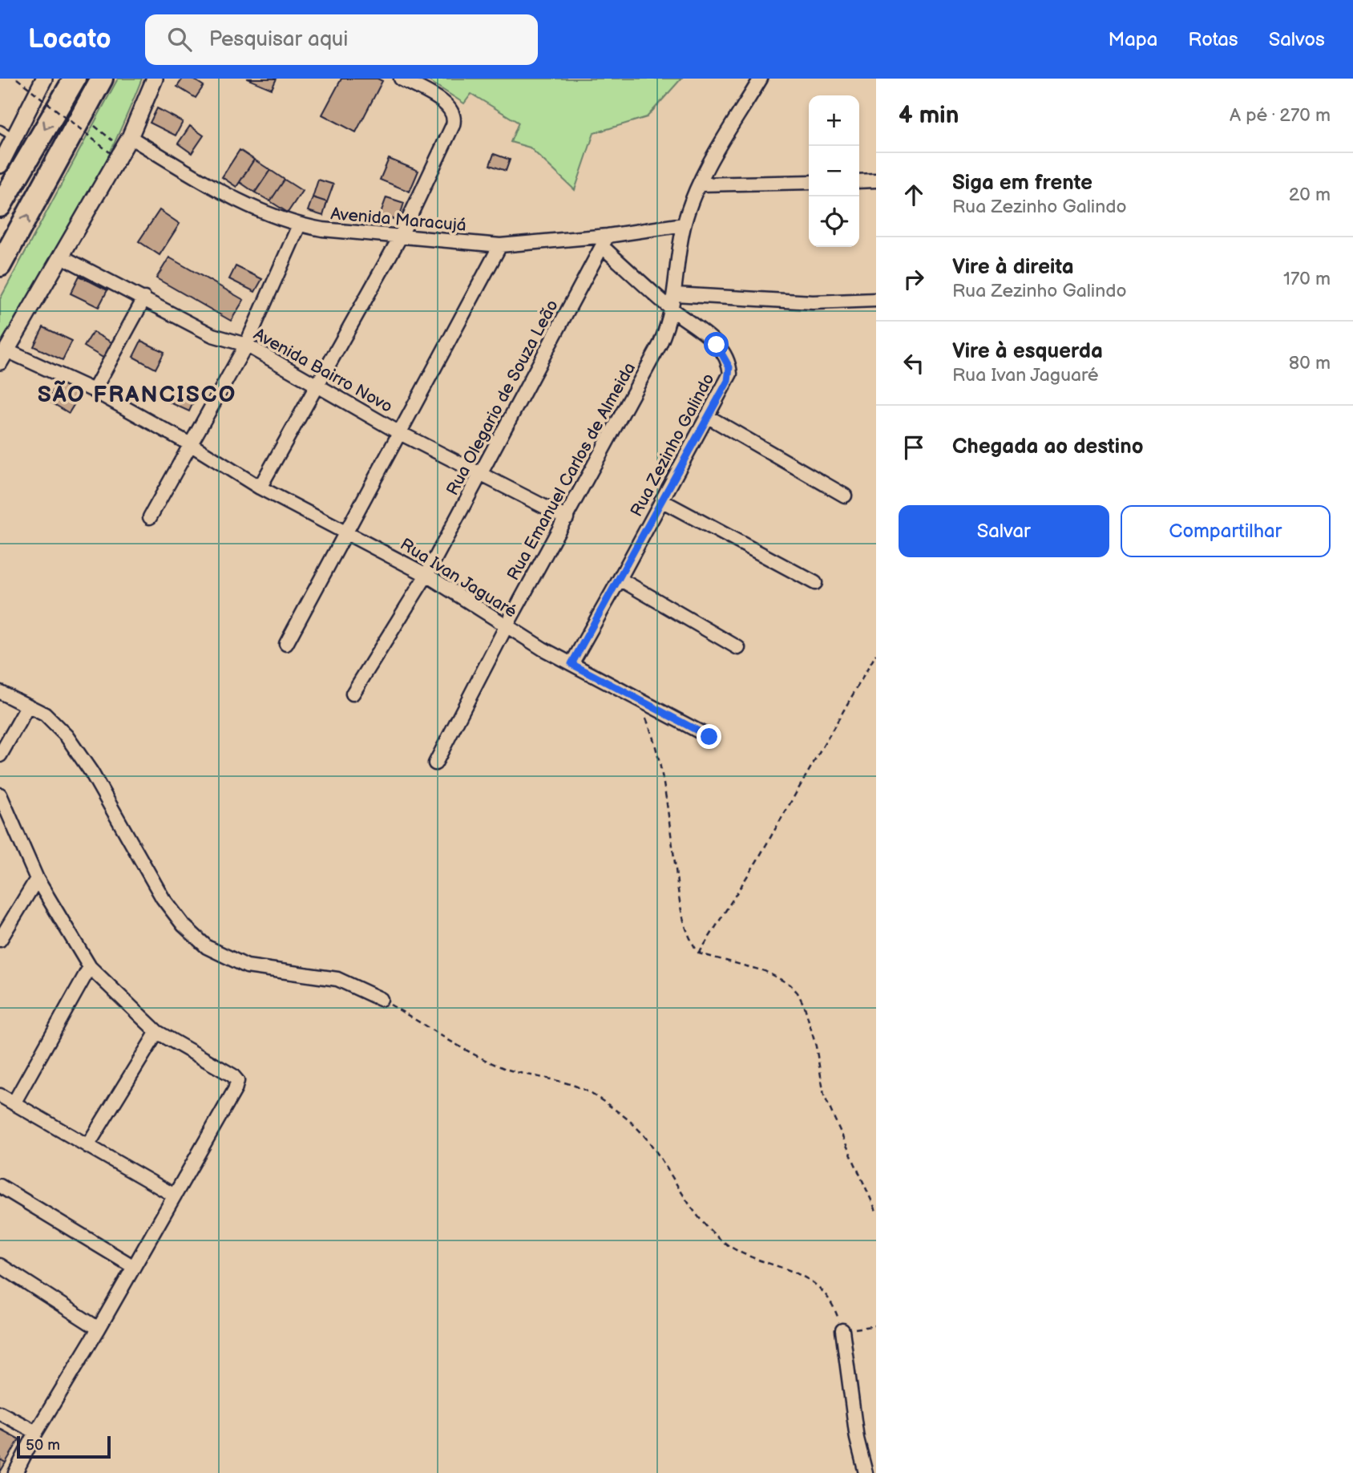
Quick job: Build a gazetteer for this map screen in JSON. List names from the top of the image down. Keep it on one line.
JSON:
{"streets":{"street":["Avenida Maracujá","Avenida Bairro Novo","Rua Olegario de Souza Leão","Rua Zezinho Galindo","Rua Emanuel Carlos de Almeida","Rua Ivan Jaguaré"]},"crossings":[["Avenida Maracujá","Rua Olegario de Souza Leão"],["Avenida Maracujá","Rua Zezinho Galindo"],["Avenida Maracujá","Rua Emanuel Carlos de Almeida"],["Avenida Bairro Novo","Rua Olegario de Souza Leão"],["Avenida Bairro Novo","Rua Emanuel Carlos de Almeida"],["Rua Olegario de Souza Leão","Rua Zezinho Galindo"],["Rua Olegario de Souza Leão","Rua Ivan Jaguaré"],["Rua Zezinho Galindo","Rua Emanuel Carlos de Almeida"],["Rua Zezinho Galindo","Rua Ivan Jaguaré"],["Rua Emanuel Carlos de Almeida","Rua Ivan Jaguaré"]],"districts":["SÃO FRANCISCO"],"scale_bar":"50 m","page":{"header":"Locato","search":"Pesquisar aqui","nav":["Mapa","Rotas","Salvos"],"heading":["4 min","A pé · 270 m"],"map_buttons":["+","−"],"list":[["Siga em frente","Rua Zezinho Galindo","20 m"],["Vire à direita","Rua Zezinho Galindo","170 m"],["Vire à esquerda","Rua Ivan Jaguaré","80 m"],"Chegada ao destino"],"buttons":["Salvar","Compartilhar"],"scale":"50 m"}}
